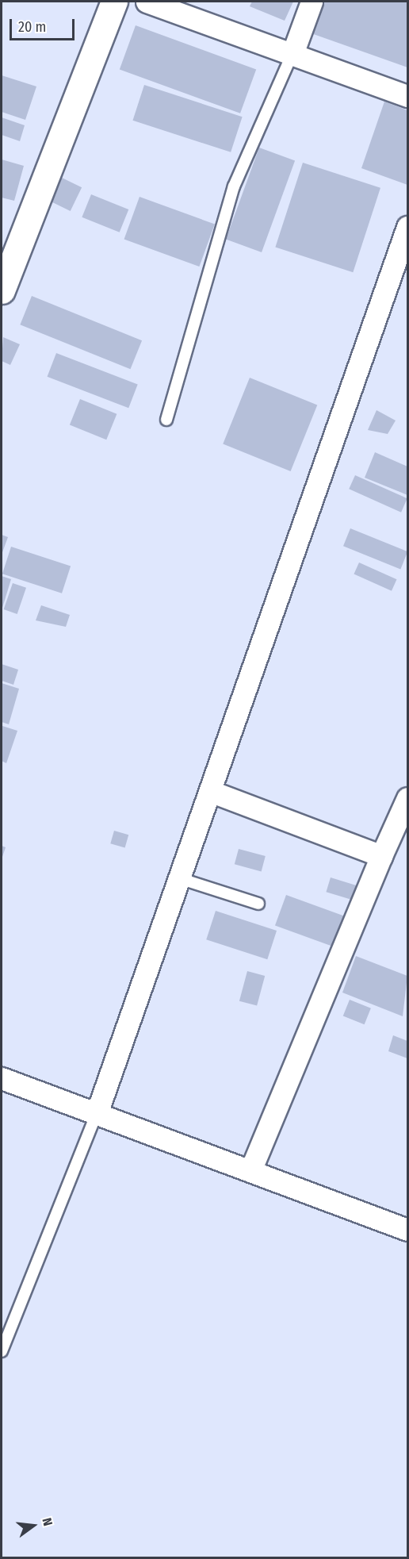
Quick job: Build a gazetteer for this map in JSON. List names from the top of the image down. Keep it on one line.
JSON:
{"scale_bar":"20 m","north":"right"}
